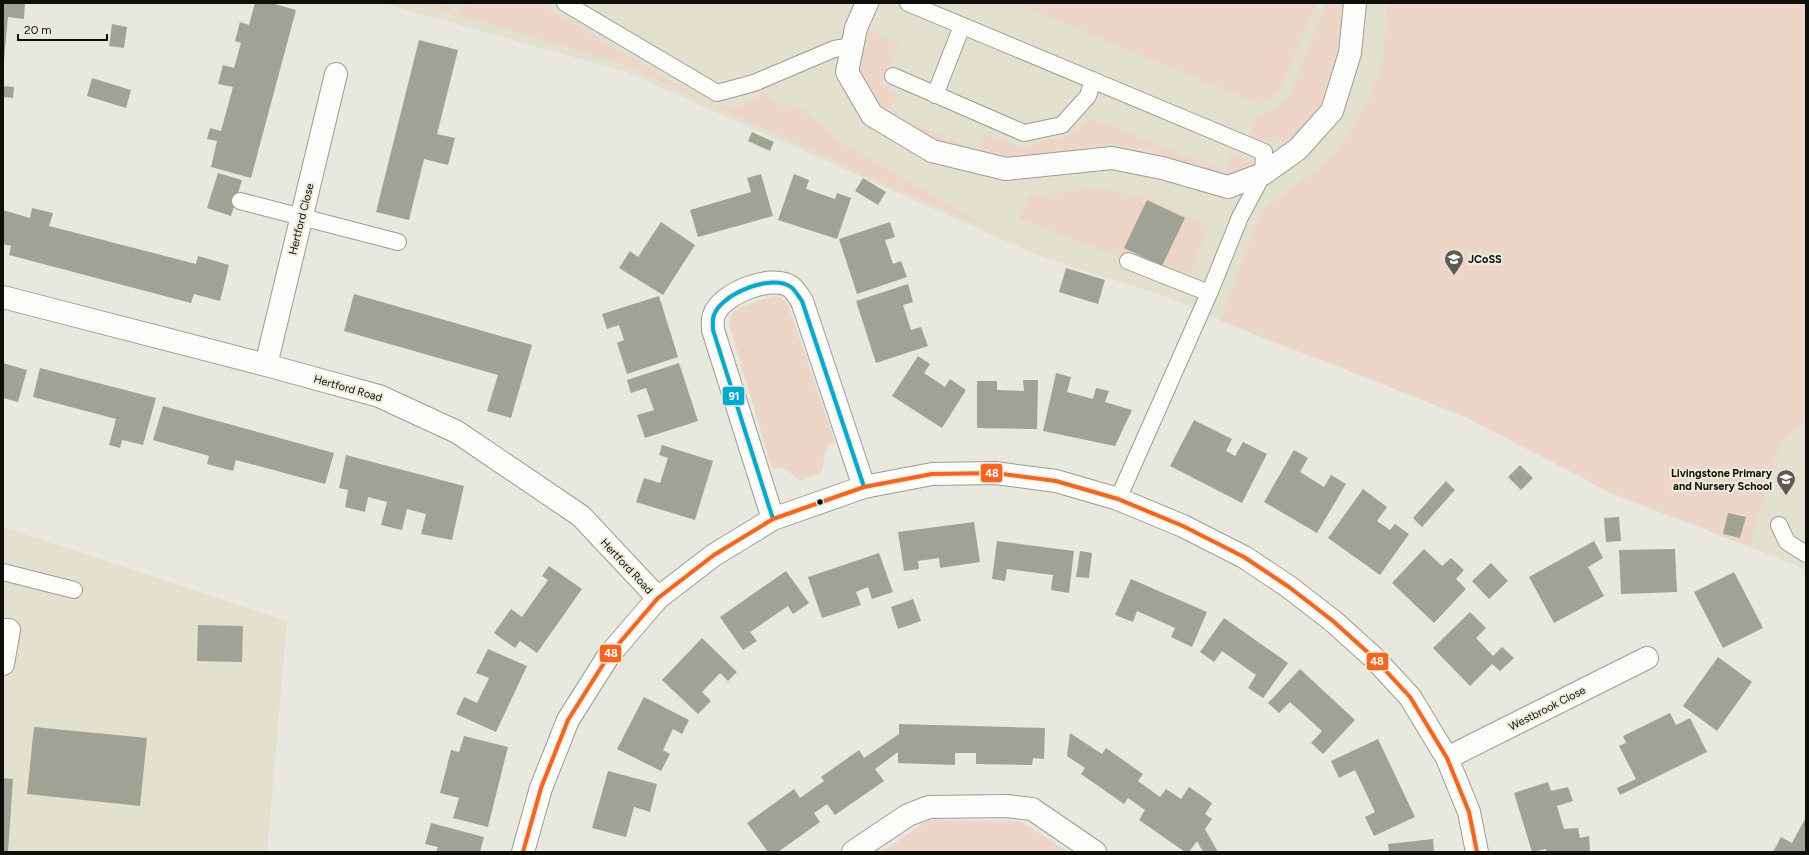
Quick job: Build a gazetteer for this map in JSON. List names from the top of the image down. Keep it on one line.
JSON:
{"streets":{"street":["Hertford Close","Hertford Road","Westbrook Close"]},"crossings":[["Hertford Close","Hertford Road"]],"places":{"school or university":["JCoSS","Livingstone Primary and Nursery School"]},"lines":["transit line 91","transit line 48"],"scale_bar":"20 m"}
